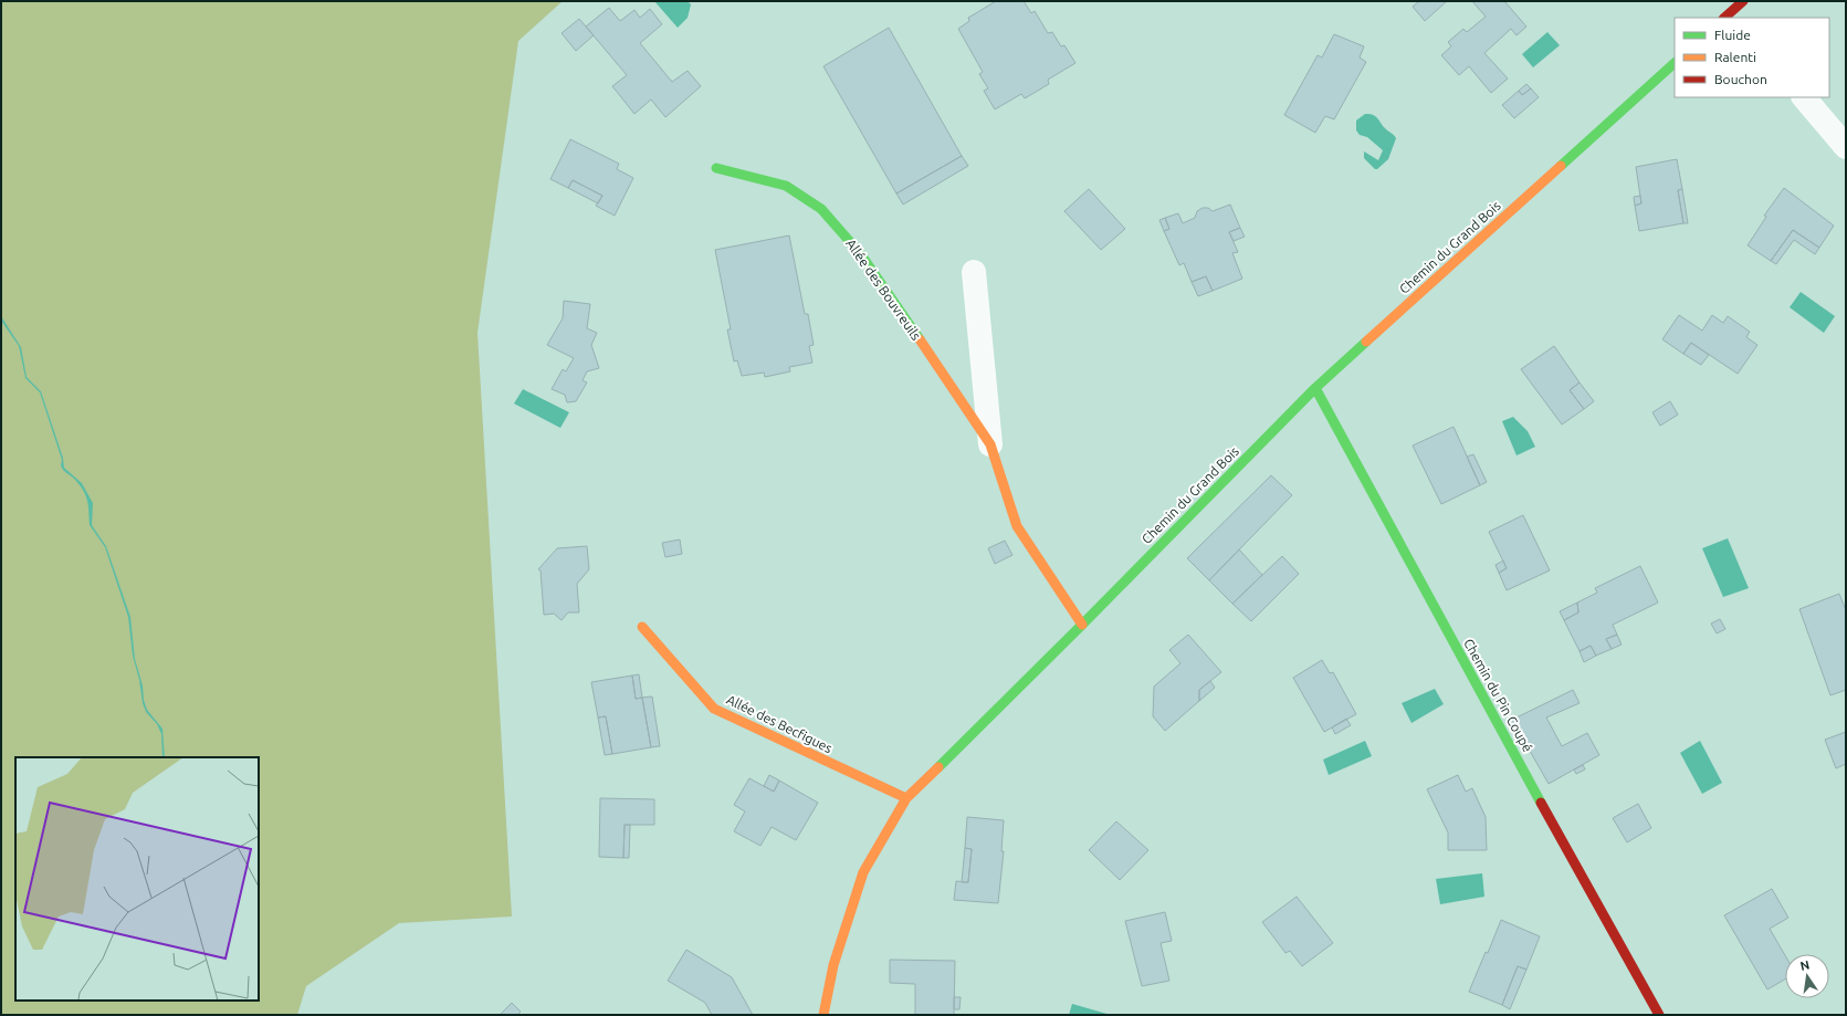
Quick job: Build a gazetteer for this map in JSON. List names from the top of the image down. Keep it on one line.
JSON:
{"streets":{"street":["Chemin du Grand Bois","Allée des Bouvreuils","Chemin du Pin Coupé","Allée des Becfigues"]},"crossings":[["Chemin du Grand Bois","Allée des Bouvreuils"],["Chemin du Grand Bois","Chemin du Pin Coupé"],["Chemin du Grand Bois","Allée des Becfigues"]],"legend":["Fluide","Ralenti","Bouchon"],"north":"top"}
